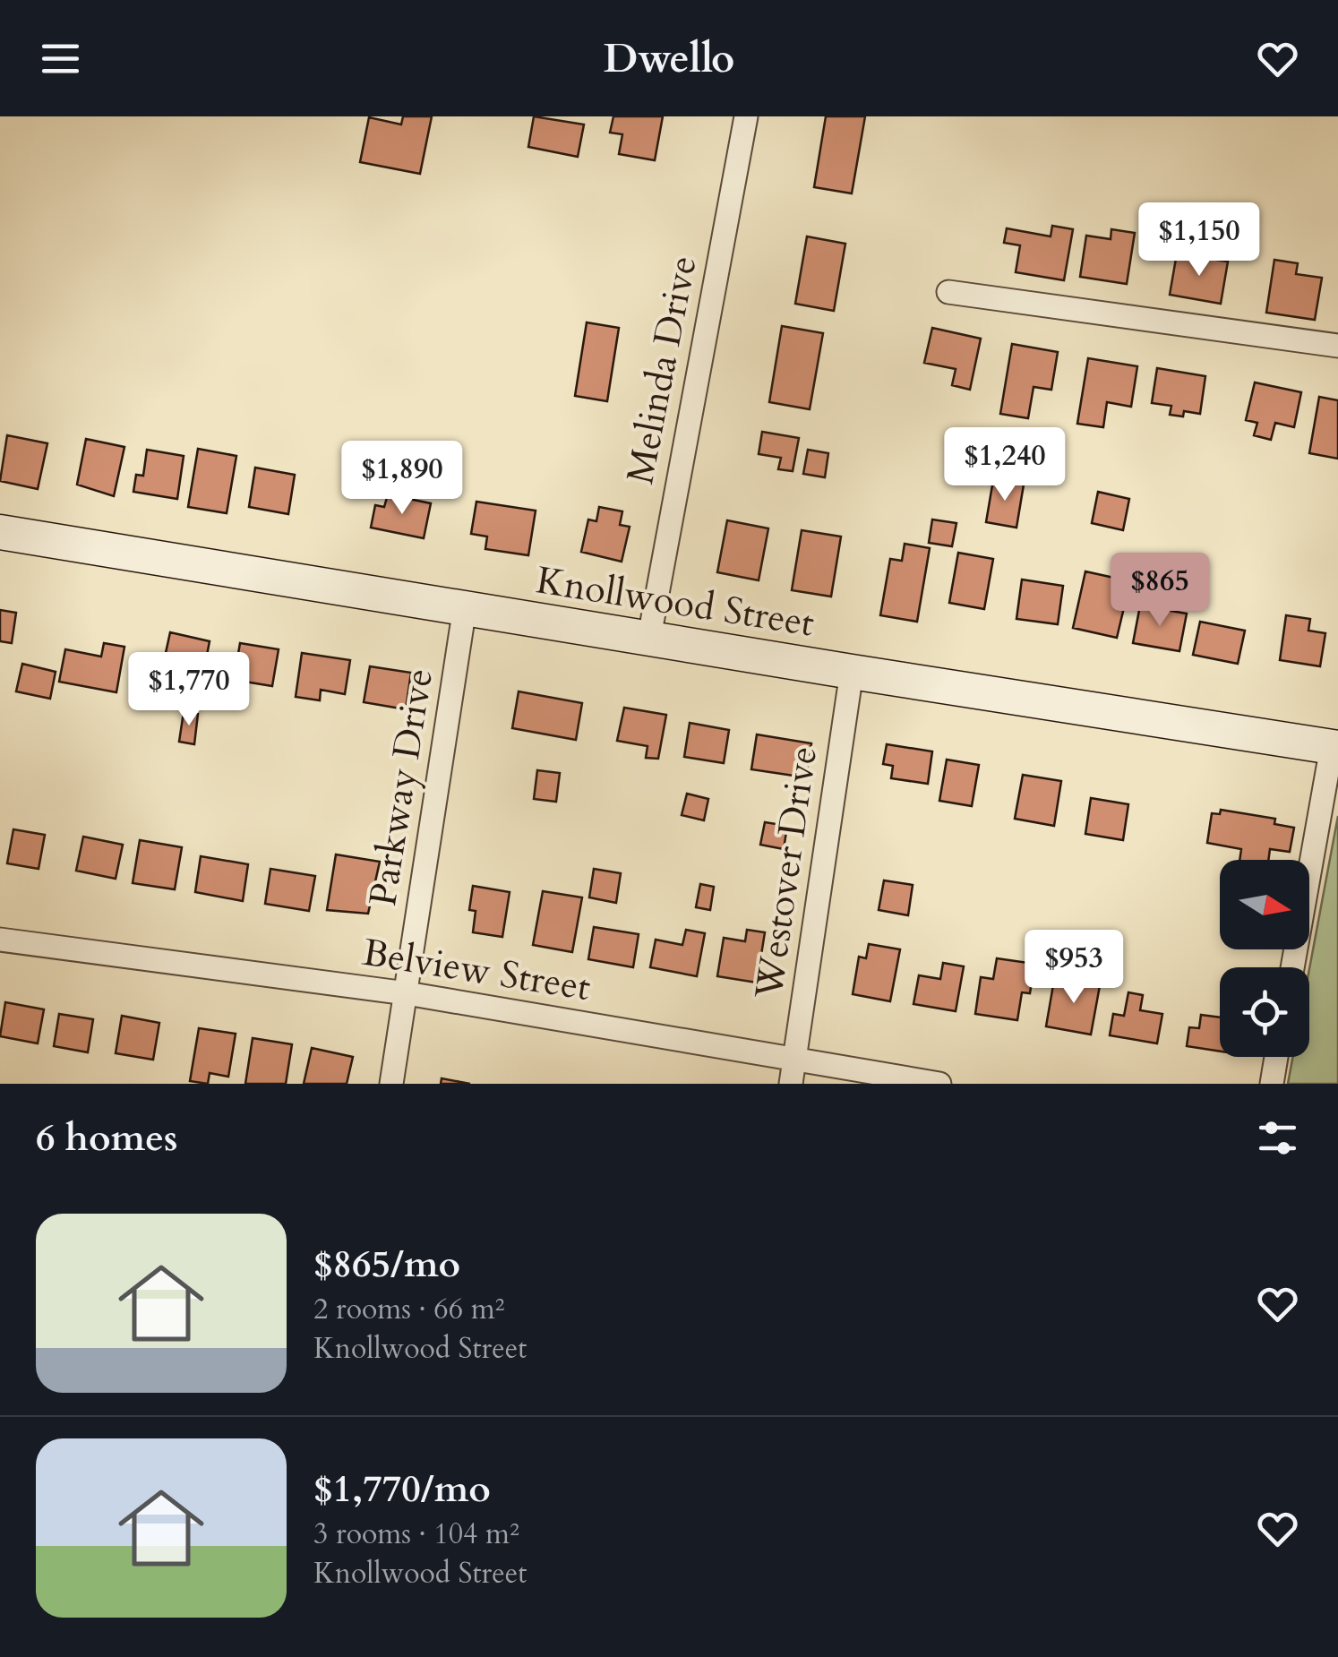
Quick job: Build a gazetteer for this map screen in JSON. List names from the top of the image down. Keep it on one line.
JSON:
{"streets":{"main road":["Knollwood Street"],"street":["Melinda Drive","Parkway Drive","Westover Drive","Belview Street"]},"crossings":[["Melinda Drive","Knollwood Street"],["Knollwood Street","Parkway Drive"],["Knollwood Street","Westover Drive"],["Parkway Drive","Belview Street"],["Westover Drive","Belview Street"]],"north":"right","page":{"header":"Dwello","price":["$1,150","$1,240","$1,890","$865","$1,770","$953"],"heading":"6 homes","list":[{"name":"$865/mo","note":"2 rooms · 66 m² · Knollwood Street"},{"name":"$1,770/mo","note":"3 rooms · 104 m² · Knollwood Street"}]}}
